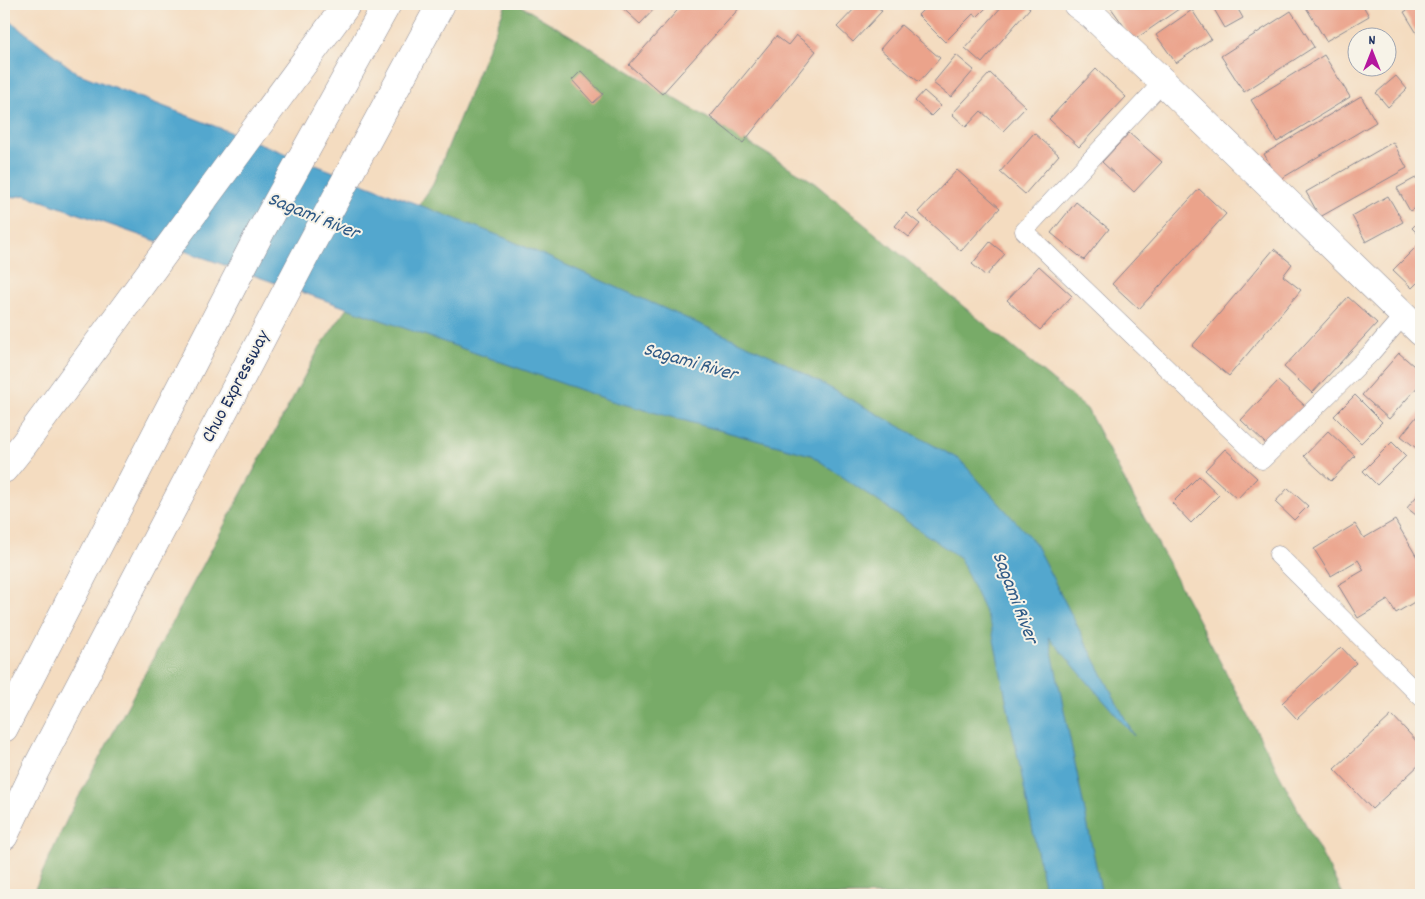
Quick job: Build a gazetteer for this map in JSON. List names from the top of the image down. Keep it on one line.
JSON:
{"streets":{"main road":["Chuo Expressway"]},"water":["Sagami River"],"north":"top"}
